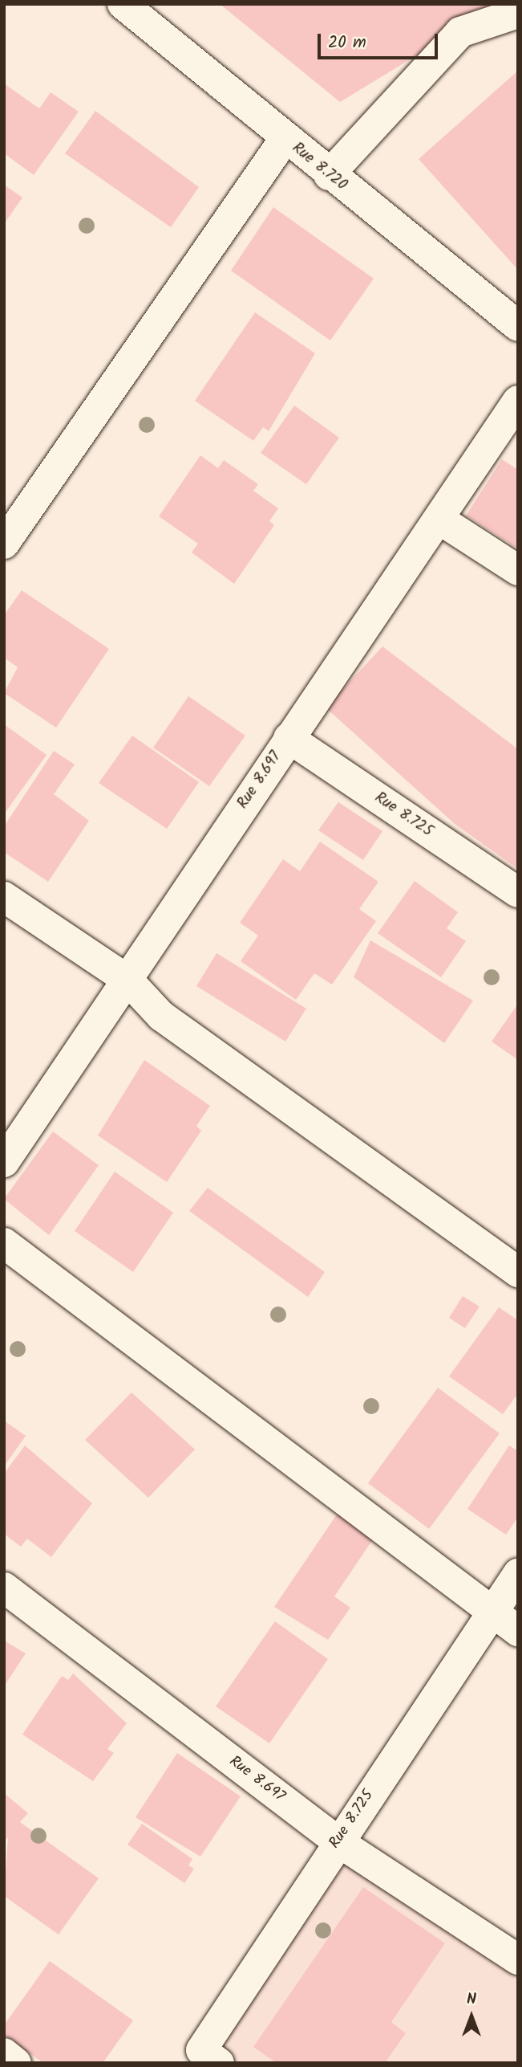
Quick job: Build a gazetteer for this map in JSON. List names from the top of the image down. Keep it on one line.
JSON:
{"streets":{"street":["Rue 8.720","Rue 8.697","Rue 8.725"]},"crossings":[["Rue 8.697","Rue 8.725"]],"scale_bar":"20 m","north":"top"}
